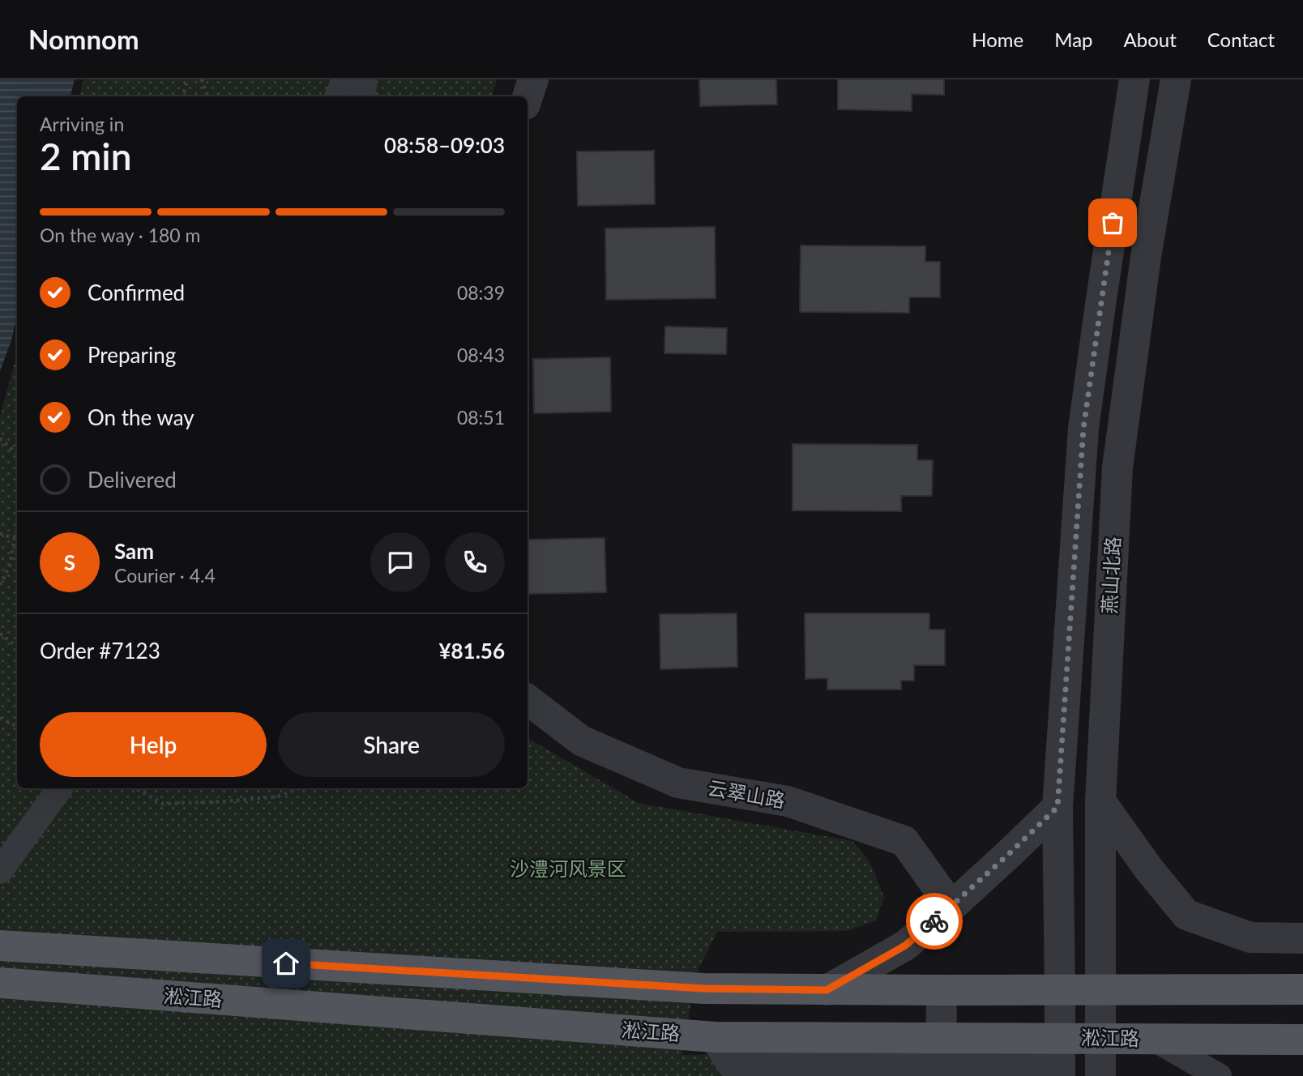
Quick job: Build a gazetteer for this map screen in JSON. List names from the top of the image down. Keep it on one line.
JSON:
{"streets":{"main road":["淞江路"],"street":["燕山北路","云翠山路"]},"crossings":[["燕山北路","淞江路"]],"parks":["沙澧河风景区"],"page":{"header":"Nomnom","nav":["Home","Map","About","Contact"],"heading":["2 min","Arriving in","08:58–09:03"],"panel":["Sam","Courier · 4.4","Order #7123","¥81.56"],"bar":"On the way · 180 m","list":[["Confirmed","08:39"],["Preparing","08:43"],["On the way","08:51"],"Delivered"],"round":"S","buttons":["Help","Share"]}}
